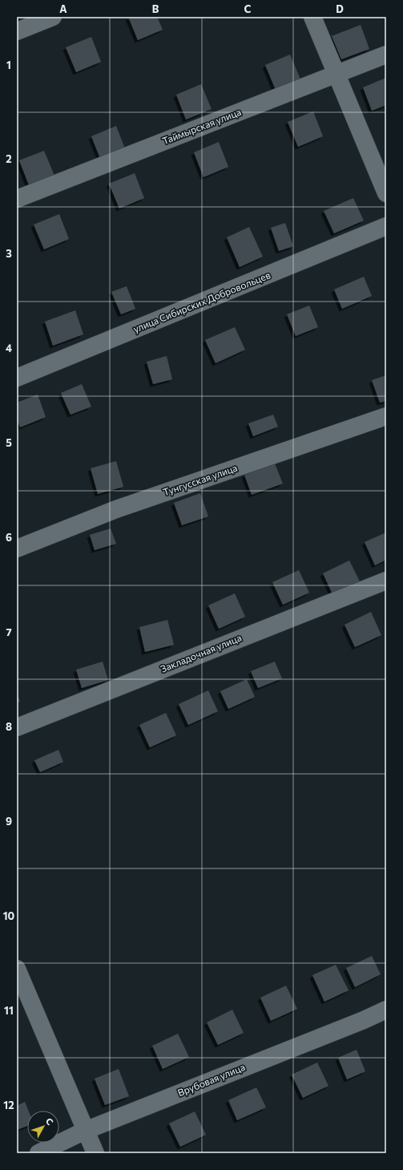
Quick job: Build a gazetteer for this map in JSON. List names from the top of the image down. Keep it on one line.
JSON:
{"streets":{"street":["Таймырская улица","улица Сибирских Добровольцев","Тунгусская улица","Закладочная улица","Врубовая улица"]},"north":"top right","grid":{"columns":["A","B","C","D"],"rows":["1","2","3","4","5","6","7","8","9","10","11","12"]}}
